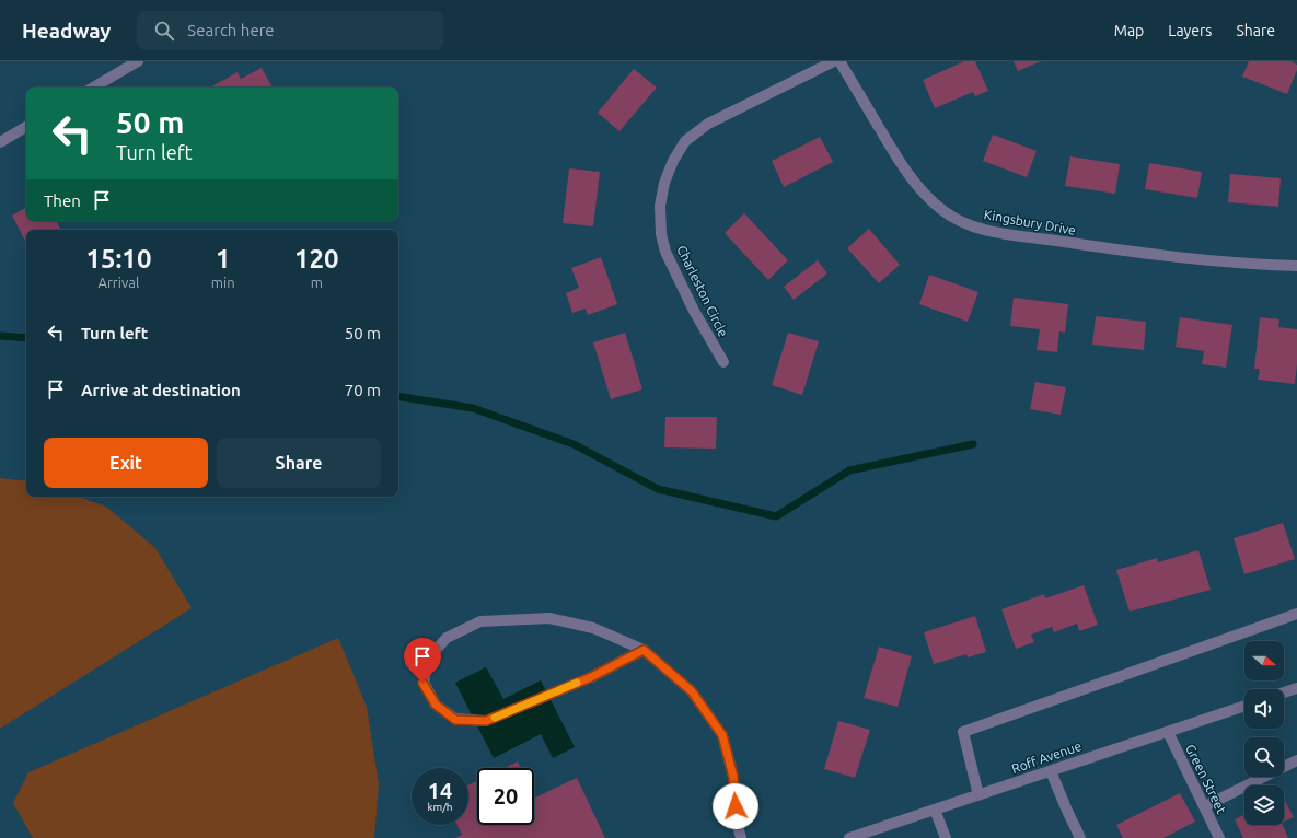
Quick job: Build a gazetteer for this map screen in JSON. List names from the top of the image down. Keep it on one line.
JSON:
{"streets":{"street":["Kingsbury Drive","Charleston Circle","Roff Avenue","Green Street"]},"crossings":[["Roff Avenue","Green Street"]],"north":"right","page":{"header":"Headway","search":"Search here","nav":["Map","Layers","Share"],"turn":["50 m","Turn left"],"then":"Then","eta":["15:10","Arrival","1","min","120","m"],"list":[{"name":"Turn left","value":"50 m"},{"name":"Arrive at destination","value":"70 m"}],"buttons":["Exit","Share"],"speed":"14 km/h","limit":"20"}}
